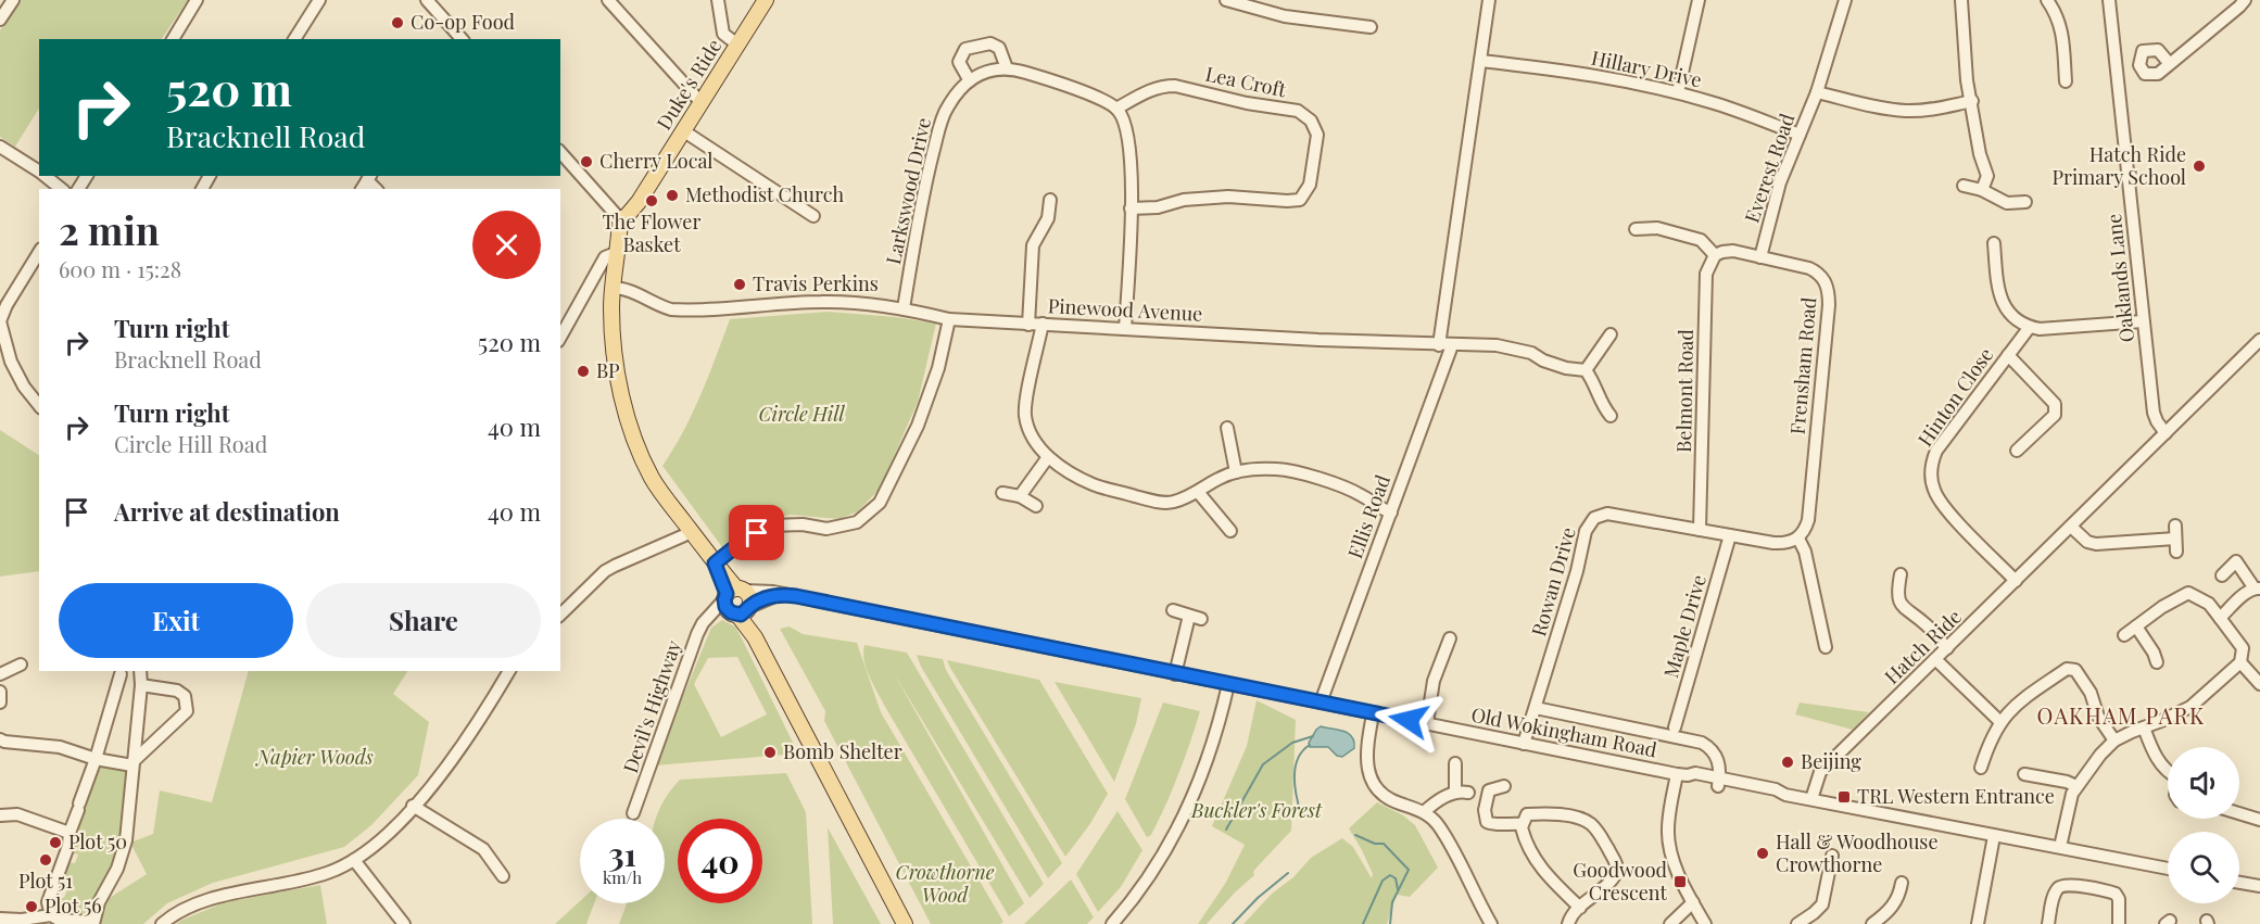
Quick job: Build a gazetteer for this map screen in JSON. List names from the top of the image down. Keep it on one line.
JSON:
{"streets":{"main road":["Duke's Ride"],"street":["Hillary Drive","Lea Croft","Everest Road","Larkswood Drive","Oaklands Lane","Pinewood Avenue","Frensham Road","Belmont Road","Hinton Close","Ellis Road","Rowan Drive","Maple Drive","Hatch Ride","Devil's Highway","Old Wokingham Road"]},"crossings":[["Hillary Drive","Everest Road"],["Everest Road","Frensham Road"],["Larkswood Drive","Pinewood Avenue"],["Oaklands Lane","Hatch Ride"],["Pinewood Avenue","Ellis Road"],["Frensham Road","Belmont Road"],["Frensham Road","Rowan Drive"],["Belmont Road","Rowan Drive"],["Hinton Close","Hatch Ride"],["Ellis Road","Old Wokingham Road"],["Rowan Drive","Maple Drive"],["Rowan Drive","Old Wokingham Road"],["Hatch Ride","Old Wokingham Road"],["Devil's Highway","Old Wokingham Road"]],"districts":["OAKHAM PARK"],"parks":["Circle Hill","Napier Woods","Buckler's Forest","Crowthorne Wood"],"places":{"other":["Co-op Food","Cherry Local","Hatch Ride Primary School","Methodist Church","The Flower Basket","Travis Perkins","BP","Bomb Shelter","Beijing","Plot 50","Hall & Woodhouse Crowthorne","Plot 51","Plot 56"],"transit":["TRL Western Entrance","Goodwood Crescent"]},"page":{"turn":["520 m","Bracknell Road"],"heading":["2 min","600 m · 15:28"],"list":[{"name":"Turn right","note":"Bracknell Road","value":"520 m"},{"name":"Turn right","note":"Circle Hill Road","value":"40 m"},{"name":"Arrive at destination","value":"40 m"}],"buttons":["Exit","Share"],"speed":"31 km/h","limit":"40"}}
